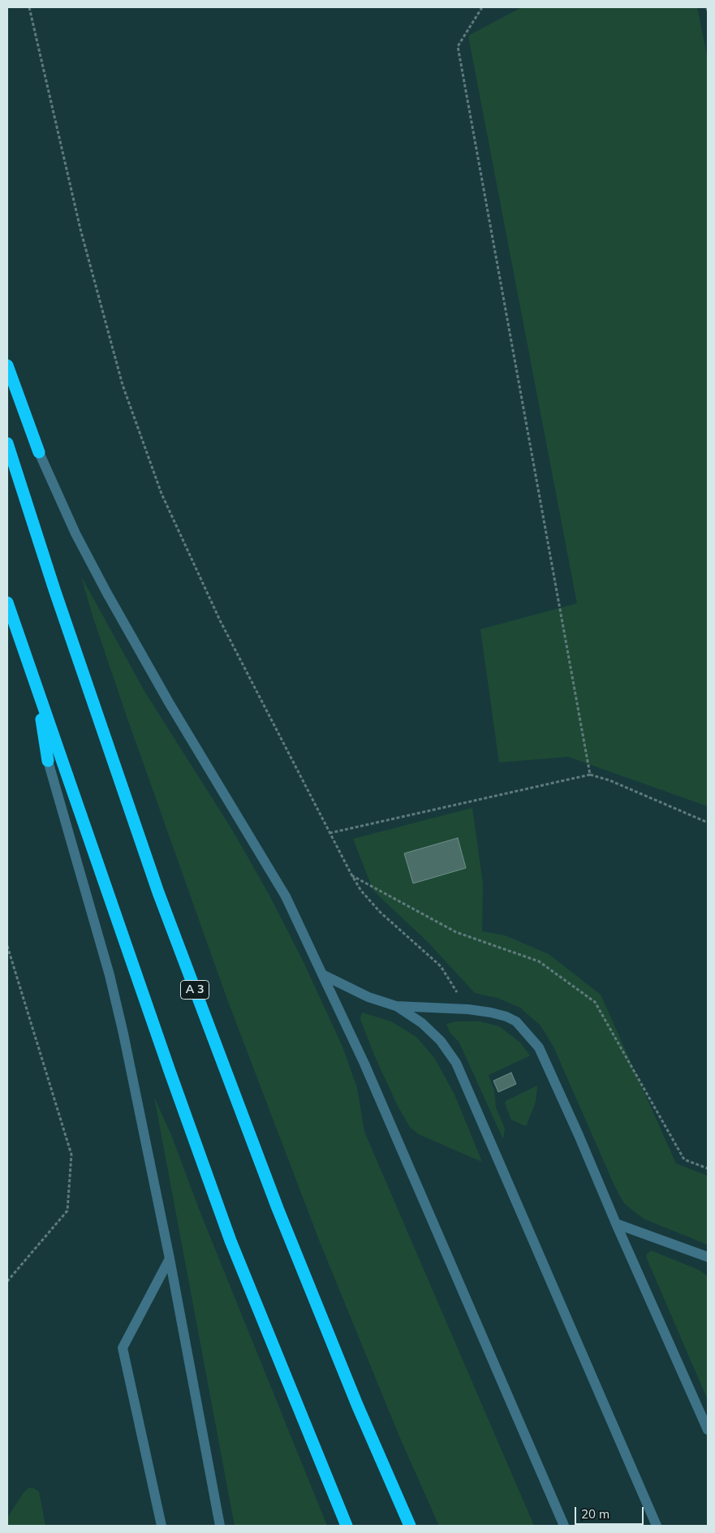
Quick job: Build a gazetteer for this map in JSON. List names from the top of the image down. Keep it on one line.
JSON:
{"streets":{"highway":["A 3"]},"scale_bar":"20 m"}
